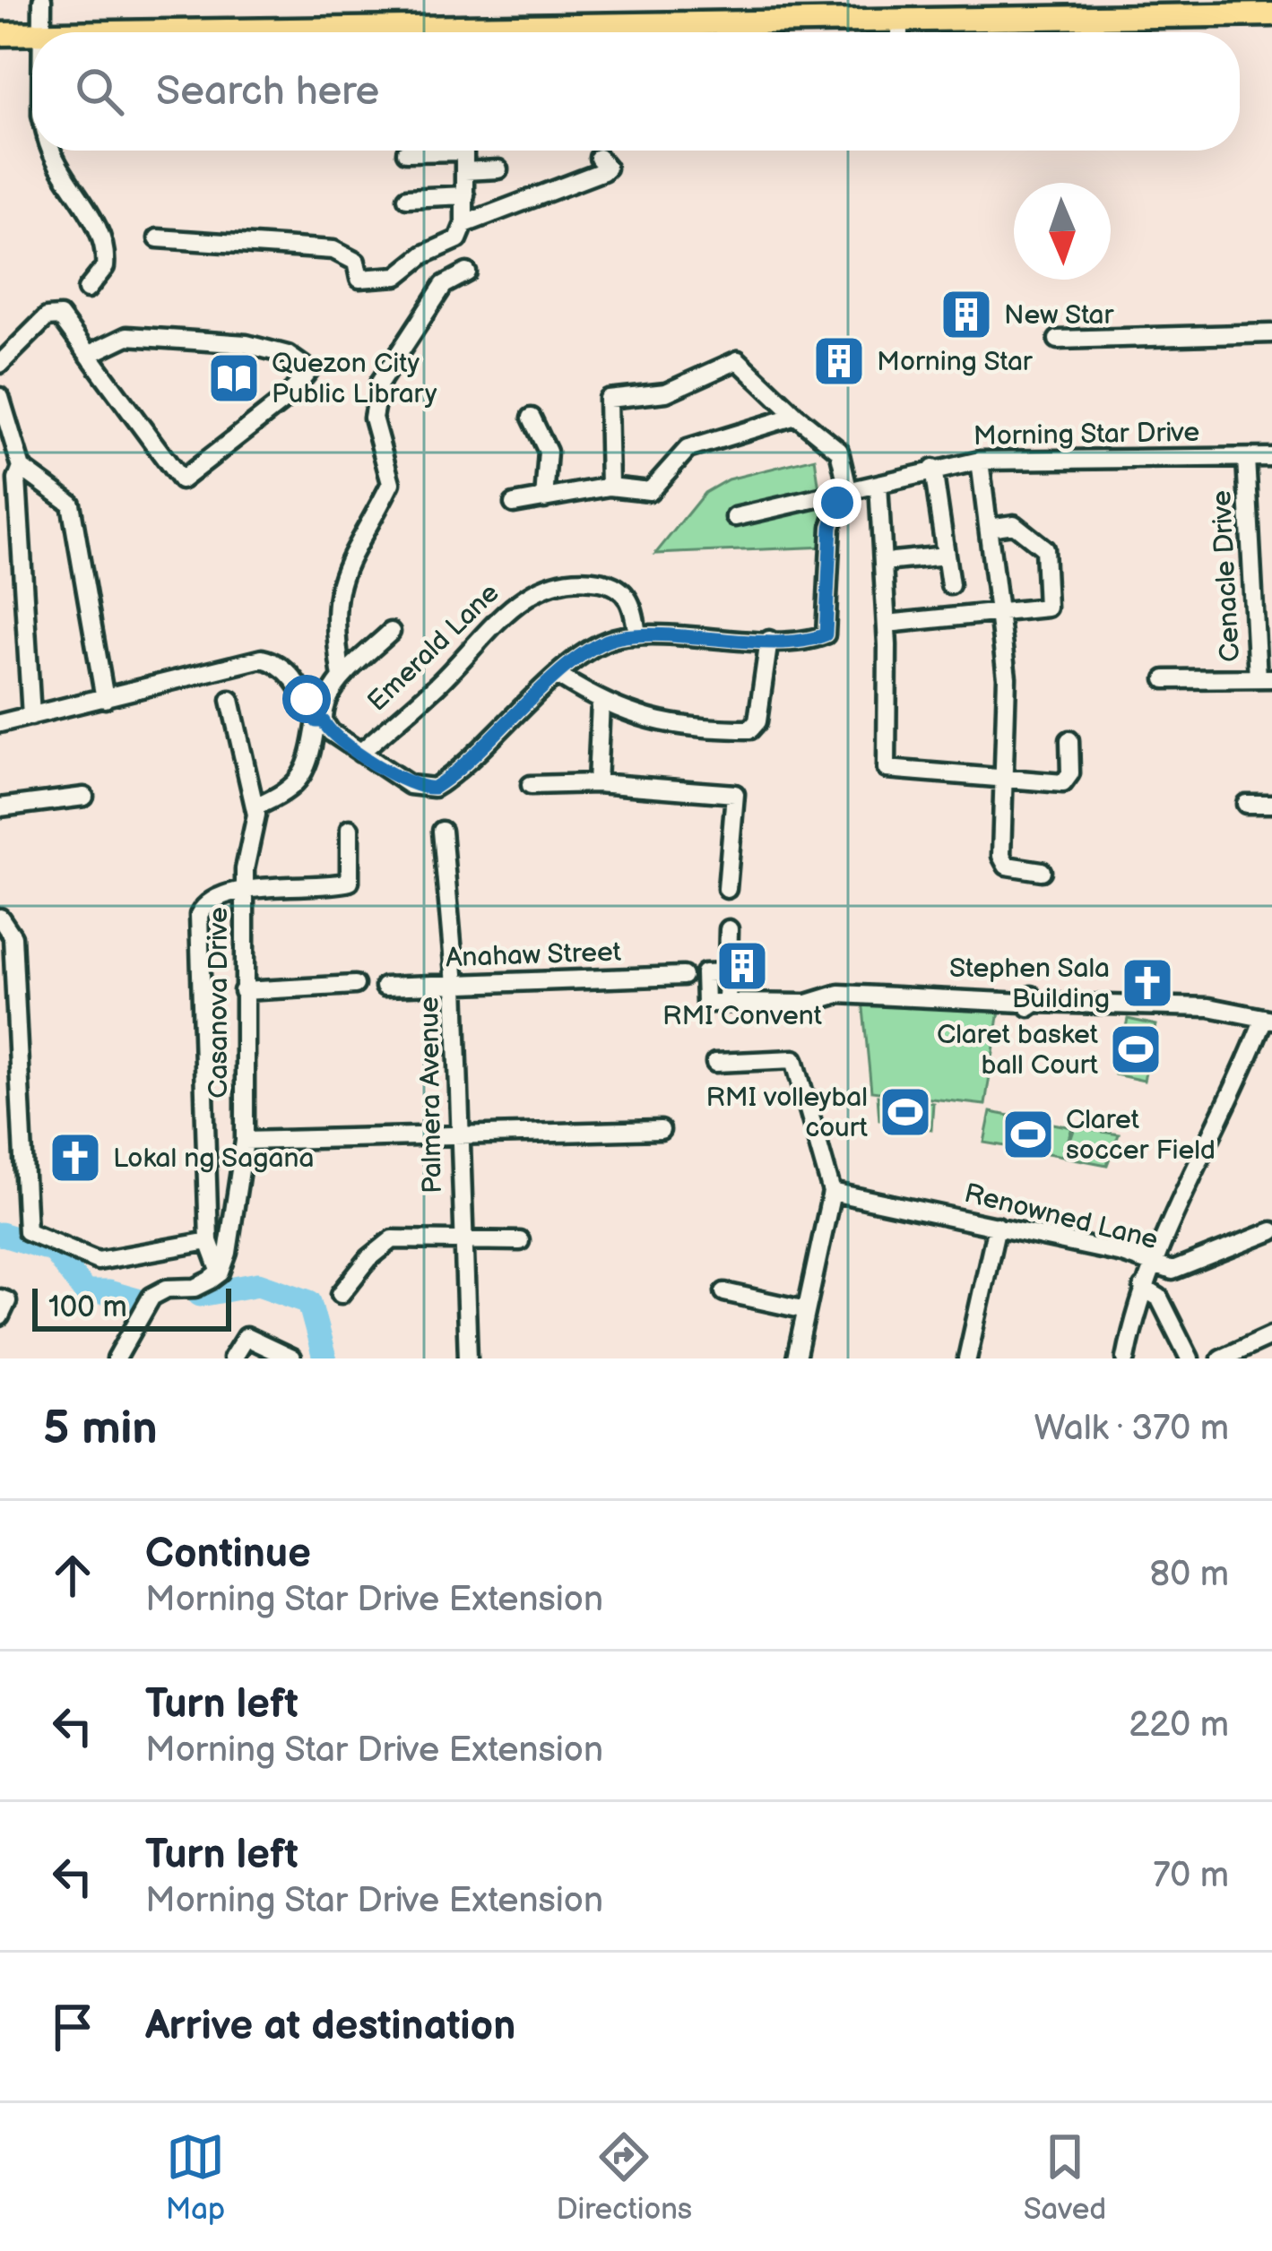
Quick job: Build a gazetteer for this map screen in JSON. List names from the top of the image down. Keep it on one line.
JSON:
{"streets":{"street":["Morning Star Drive","Cenacle Drive","Emerald Lane","Anahaw Street","Casanova Drive","Palmera Avenue","Renowned Lane"]},"crossings":[["Morning Star Drive","Cenacle Drive"],["Anahaw Street","Palmera Avenue"]],"places":{"building":["New Star","Morning Star","RMI Convent"],"library":["Quezon City Public Library"],"church":["Stephen Sala Building","Lokal ng Sagana"],"sports":["Claret basket ball Court","RMI volleybal court","Claret soccer Field"]},"scale_bar":"100 m","north":"bottom","page":{"search":"Search here","scale":"100 m","heading":["5 min","Walk · 370 m"],"list":[["Continue","Morning Star Drive Extension","80 m"],["Turn left","Morning Star Drive Extension","220 m"],["Turn left","Morning Star Drive Extension","70 m"],"Arrive at destination"],"nav":["Map","Directions","Saved"]}}
